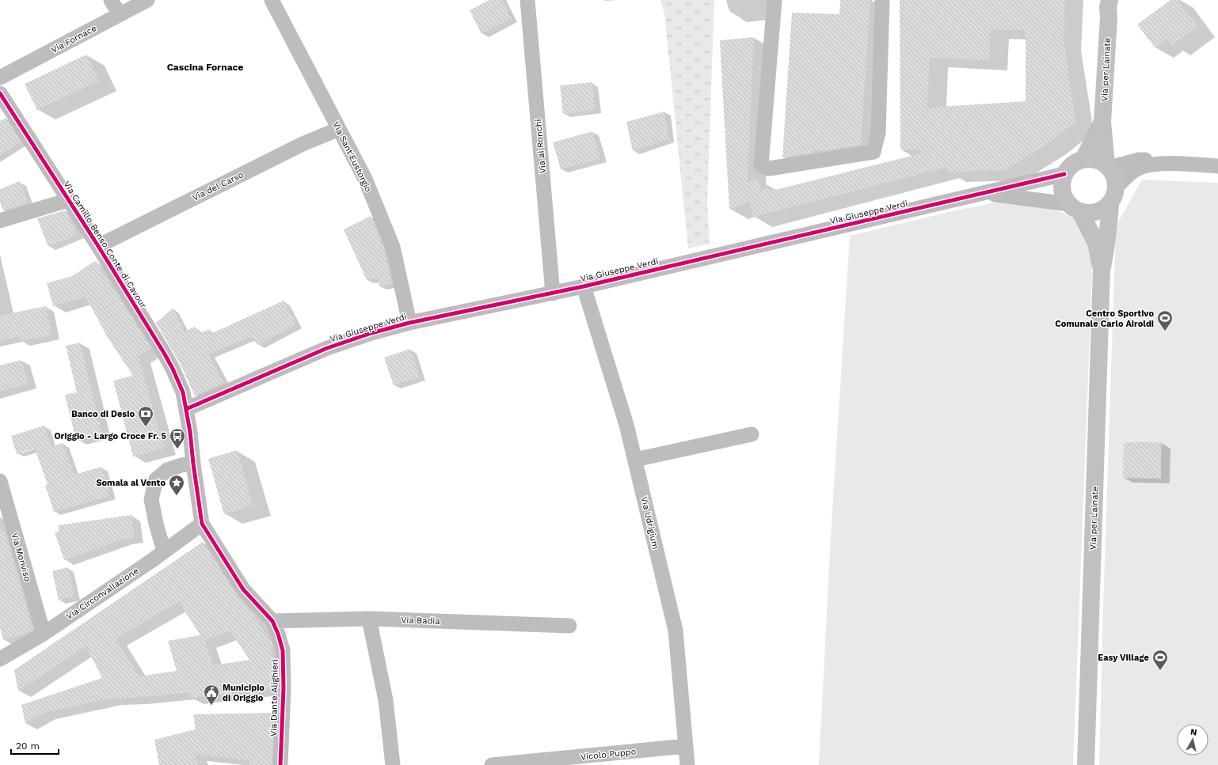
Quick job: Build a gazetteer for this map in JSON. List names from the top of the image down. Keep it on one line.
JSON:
{"streets":{"street":["Via Fornace","Via per Lainate","Via ai Ronchi","Via Sant'Eustorgio","Via del Carso","Via Giuseppe Verdi","Via Camillo Benso Conte di Cavour","Via Udrigium","Via Monviso","Via Circonvallazione","Via Badia","Via Dante Alighieri","Vicolo Puppo"]},"crossings":[["Via per Lainate","Via Giuseppe Verdi"],["Via ai Ronchi","Via Giuseppe Verdi"],["Via Sant'Eustorgio","Via del Carso"],["Via Sant'Eustorgio","Via Giuseppe Verdi"],["Via del Carso","Via Camillo Benso Conte di Cavour"],["Via Giuseppe Verdi","Via Camillo Benso Conte di Cavour"],["Via Giuseppe Verdi","Via Udrigium"],["Via Camillo Benso Conte di Cavour","Via Circonvallazione"],["Via Camillo Benso Conte di Cavour","Via Dante Alighieri"],["Via Udrigium","Vicolo Puppo"],["Via Monviso","Via Circonvallazione"],["Via Circonvallazione","Via Dante Alighieri"],["Via Badia","Via Dante Alighieri"]],"districts":["Cascina Fornace"],"places":{"sports":["Centro Sportivo Comunale Carlo Airoldi","Easy Village"],"bank":["Banco di Desio"],"bus stop":["Origgio - Largo Croce Fr. 5"],"place":["Somala al Vento"],"public building":["Municipio di Origgio"]},"scale_bar":"20 m","north":"top"}
